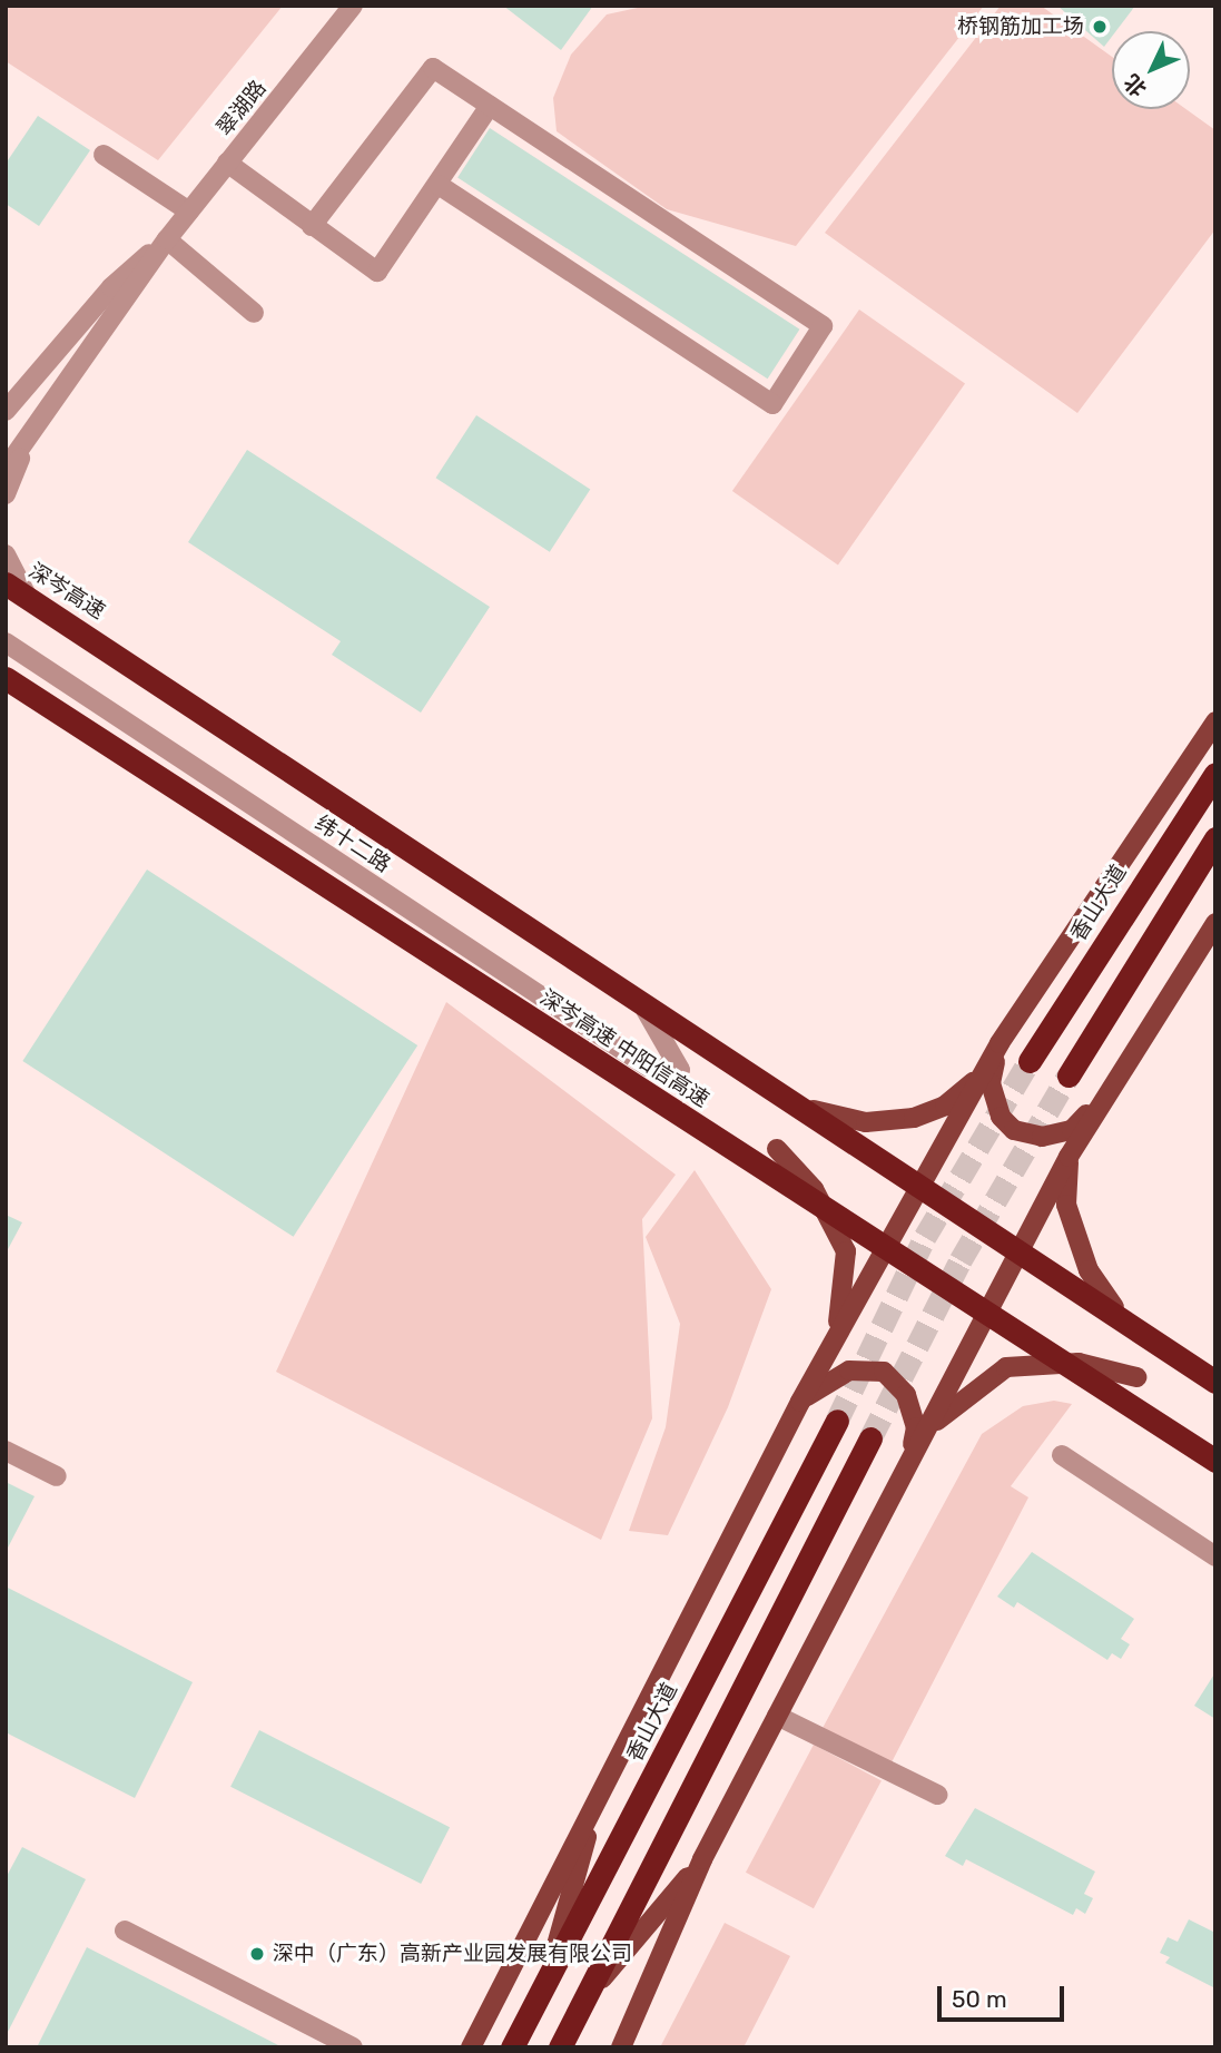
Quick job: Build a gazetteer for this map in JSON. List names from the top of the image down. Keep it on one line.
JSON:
{"streets":{"highway":["深岑高速","香山大道","深岑高速 中阳信高速"],"street":["翠湖路","纬十二路"]},"places":["桥钢筋加工场","深中（广东）高新产业园发展有限公司"],"scale_bar":"50 m","north":"bottom left"}
